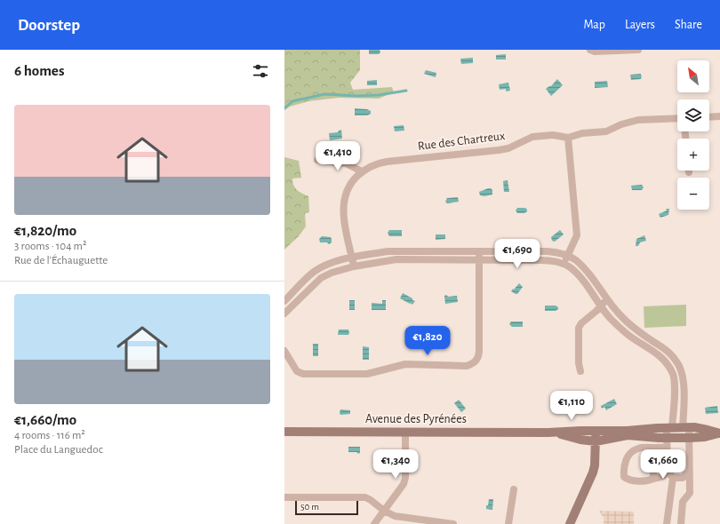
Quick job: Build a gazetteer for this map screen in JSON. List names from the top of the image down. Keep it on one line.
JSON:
{"streets":{"street":["Rue des Chartreux","Avenue des Pyrénées"]},"scale_bar":"50 m","north":"top left","page":{"header":"Doorstep","nav":["Map","Layers","Share"],"heading":"6 homes","map_buttons":["+","−"],"list":[{"name":"€1,820/mo","note":"3 rooms · 104 m² · Rue de l'Échauguette"},{"name":"€1,660/mo","note":"4 rooms · 116 m² · Place du Languedoc"}],"price":["€1,410","€1,690","€1,820","€1,110","€1,340","€1,660"],"scale":"50 m"}}
